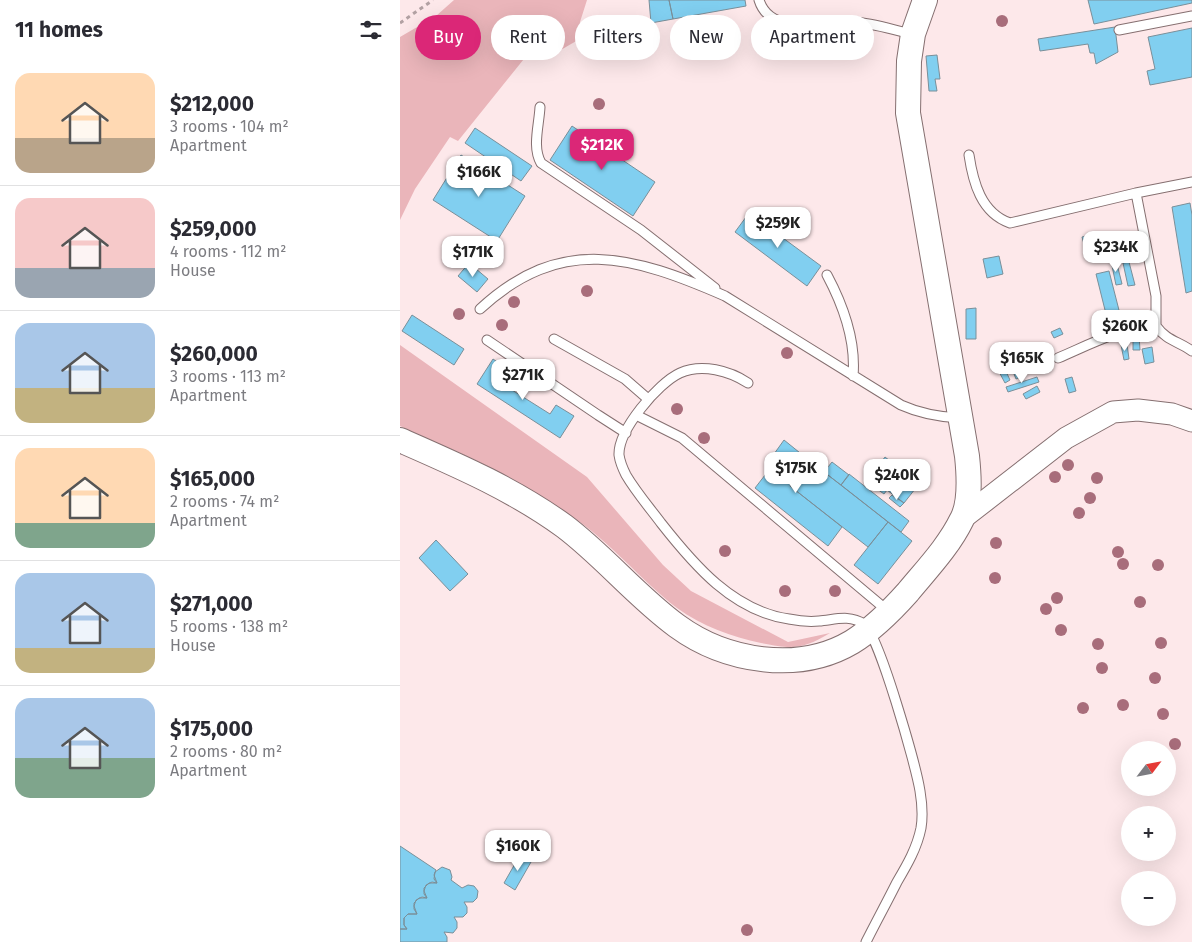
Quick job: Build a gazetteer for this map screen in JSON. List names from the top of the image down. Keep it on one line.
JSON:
{"north":"top right","page":{"heading":"11 homes","chip":["Buy","Rent","Filters","New","Apartment"],"list":[{"name":"$212,000","note":"3 rooms · 104 m² · Apartment"},{"name":"$259,000","note":"4 rooms · 112 m² · House"},{"name":"$260,000","note":"3 rooms · 113 m² · Apartment"},{"name":"$165,000","note":"2 rooms · 74 m² · Apartment"},{"name":"$271,000","note":"5 rooms · 138 m² · House"},{"name":"$175,000","note":"2 rooms · 80 m² · Apartment"}],"price":["$212K","$166K","$259K","$234K","$171K","$260K","$165K","$271K","$175K","$240K","$160K"],"map_buttons":["+","−"]}}
